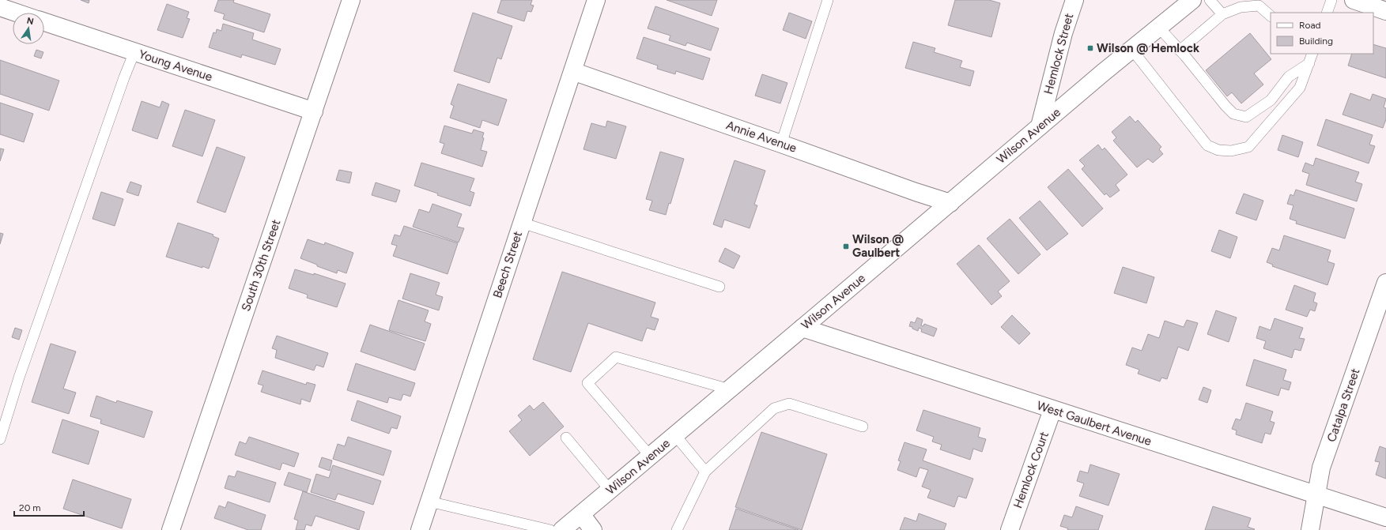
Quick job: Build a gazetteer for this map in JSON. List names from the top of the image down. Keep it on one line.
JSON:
{"streets":{"street":["Hemlock Street","Young Avenue","Wilson Avenue","Annie Avenue","Beech Street","South 30th Street","Catalpa Street","West Gaulbert Avenue","Hemlock Court"]},"crossings":[["Hemlock Street","Wilson Avenue"],["Young Avenue","South 30th Street"],["Wilson Avenue","Annie Avenue"],["Wilson Avenue","West Gaulbert Avenue"],["Annie Avenue","Beech Street"],["Catalpa Street","West Gaulbert Avenue"],["West Gaulbert Avenue","Hemlock Court"]],"places":{"transit":["Wilson @ Hemlock","Wilson @ Gaulbert"]},"legend":["Road","Building"],"scale_bar":"20 m","north":"top"}
